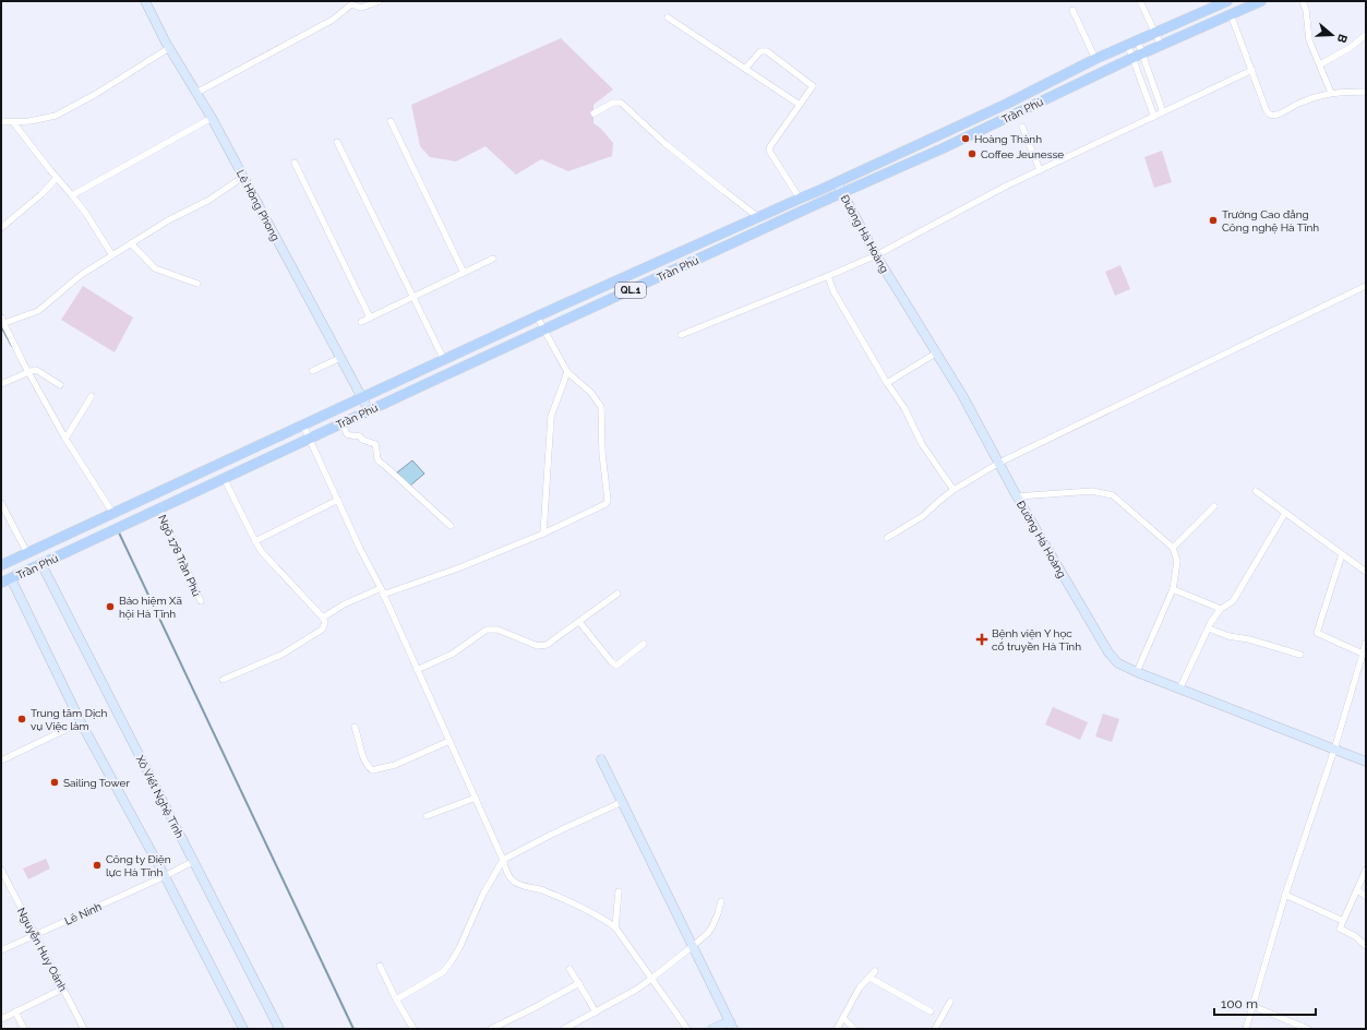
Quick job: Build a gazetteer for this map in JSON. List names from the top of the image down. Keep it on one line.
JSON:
{"streets":{"main road":["Trần Phú","QL.1"],"street":["Lê Hồng Phong","Đường Hà Hoàng","Ngõ 178 Trần Phú","Xô Viết Nghệ Tĩnh","Lê Ninh","Nguyễn Huy Oánh"]},"crossings":[["Trần Phú","Lê Hồng Phong"],["Trần Phú","Đường Hà Hoàng"],["Trần Phú","Ngõ 178 Trần Phú"],["Trần Phú","Xô Viết Nghệ Tĩnh"],["Xô Viết Nghệ Tĩnh","Lê Ninh"],["Lê Ninh","Nguyễn Huy Oánh"]],"places":{"other":["Hoàng Thành","Coffee Jeunesse","Trường Cao đẳng Công nghệ Hà Tĩnh","Bảo hiệm Xã hội Hà Tĩnh","Trung tâm Dịch vụ Việc làm","Sailing Tower","Công ty Điện lực Hà Tĩnh"],"health":["Bệnh viện Y học cổ truyền Hà Tĩnh"]},"scale_bar":"100 m","north":"right"}
